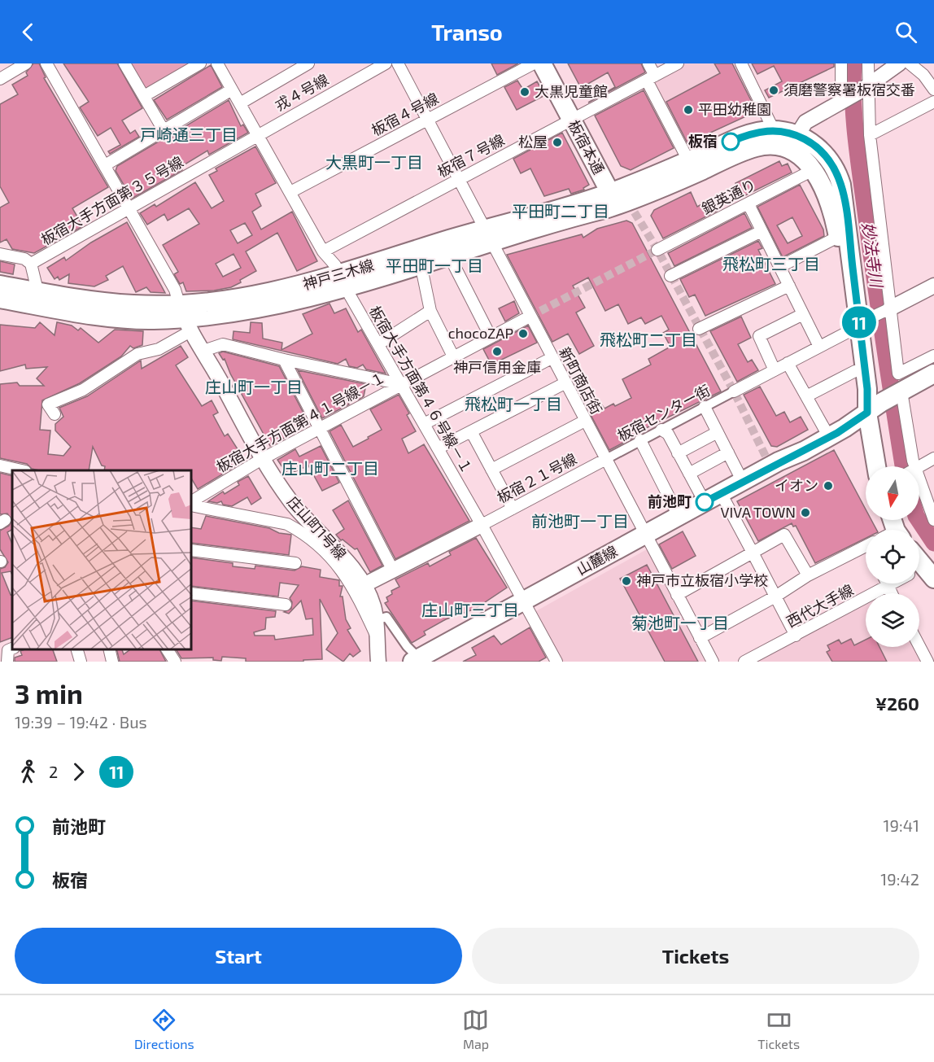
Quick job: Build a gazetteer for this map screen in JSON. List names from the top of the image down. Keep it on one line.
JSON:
{"streets":{"main road":["板宿本通","神戸三木線","山麓線"],"street":["戎４号線","板宿４号線","板宿７号線","銀英通り","板宿大手方面第３５号線","新町商店街","板宿大手方面第４６号線－１","板宿センター街","板宿大手方面第４１号線－１","板宿２１号線","庄山町1号線","西代大手線"]},"crossings":[["戎４号線","板宿大手方面第３５号線"],["戎４号線","板宿大手方面第４６号線－１"],["板宿４号線","新町商店街"],["板宿４号線","板宿大手方面第４６号線－１"],["板宿本通","板宿７号線"],["板宿本通","神戸三木線"],["板宿７号線","新町商店街"],["板宿７号線","板宿大手方面第４６号線－１"],["銀英通り","神戸三木線"],["板宿大手方面第３５号線","板宿大手方面第４６号線－１"],["神戸三木線","新町商店街"],["神戸三木線","板宿大手方面第４６号線－１"],["神戸三木線","庄山町1号線"],["神戸三木線","山麓線"],["新町商店街","板宿センター街"],["新町商店街","板宿大手方面第４１号線－１"],["新町商店街","板宿２１号線"],["新町商店街","山麓線"],["板宿大手方面第４６号線－１","板宿大手方面第４１号線－１"],["板宿大手方面第４６号線－１","板宿２１号線"],["板宿大手方面第４６号線－１","山麓線"],["板宿センター街","板宿２１号線"],["板宿大手方面第４１号線－１","庄山町1号線"]],"districts":["戸崎通三丁目","大黒町一丁目","平田町二丁目","飛松町三丁目","平田町一丁目","飛松町二丁目","庄山町一丁目","飛松町一丁目","庄山町二丁目","前池町一丁目","庄山町三丁目","菊池町一丁目"],"water":["妙法寺川"],"places":["須磨警察署板宿交番","大黒児童館","平田幼稚園","板宿","松屋","chocoZAP","神戸信用金庫","イオン","前池町","VIVA TOWN","神戸市立板宿小学校"],"lines":["bus line 11"],"north":"bottom","page":{"header":"Transo","on_map":"11","heading":["3 min","19:39 – 19:42 · Bus","¥260"],"legs":["2","11"],"list":[{"name":"前池町","value":"19:41"},{"name":"板宿","value":"19:42"}],"buttons":["Start","Tickets"],"tabs":["Directions","Map","Tickets"]}}
